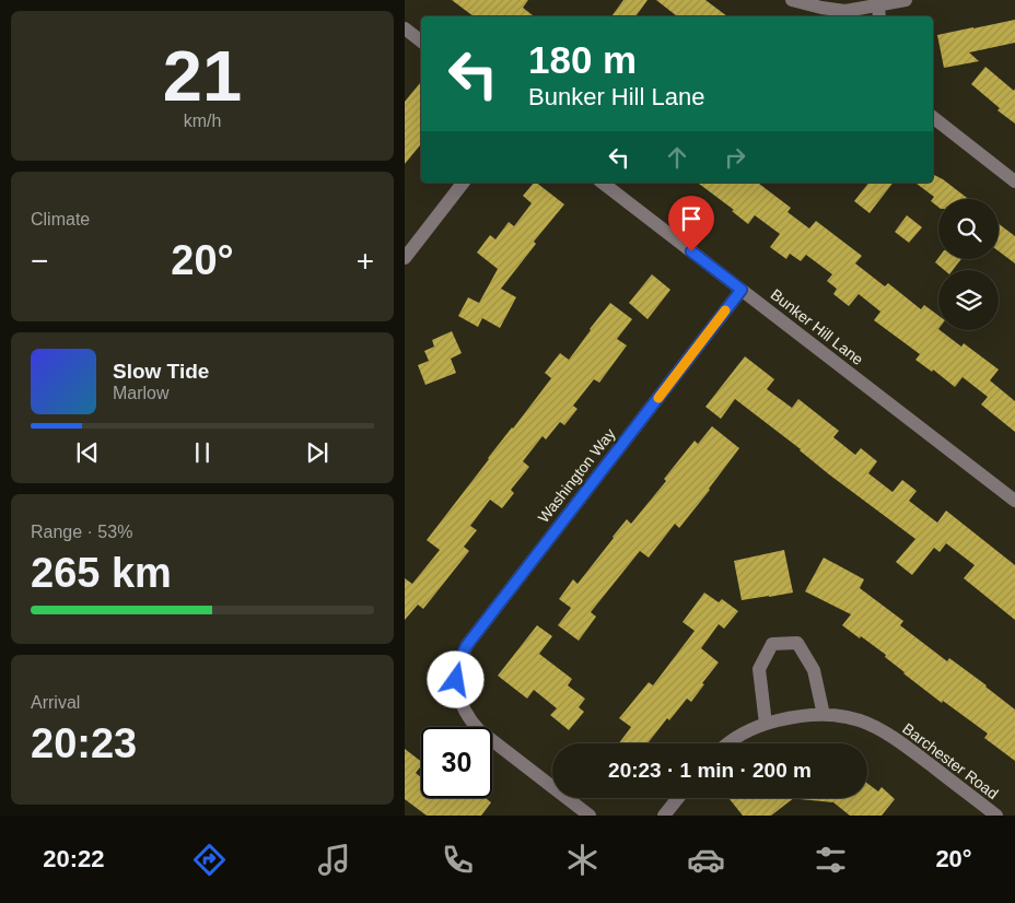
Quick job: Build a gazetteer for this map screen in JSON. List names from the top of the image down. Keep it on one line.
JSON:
{"streets":{"street":["Bunker Hill Lane","Washington Way","Barchester Road"]},"crossings":[["Bunker Hill Lane","Washington Way"]],"page":{"tile":[["21","km/h"],"Climate",["Range · 53%","265 km"],["Arrival","20:23"]],"turn":["180 m","Bunker Hill Lane"],"heat":["−","20°","+"],"song":["Slow Tide","Marlow"],"limit":"30","trip":"20:23 · 1 min · 200 m","tabs":["20:22","20°"]}}
